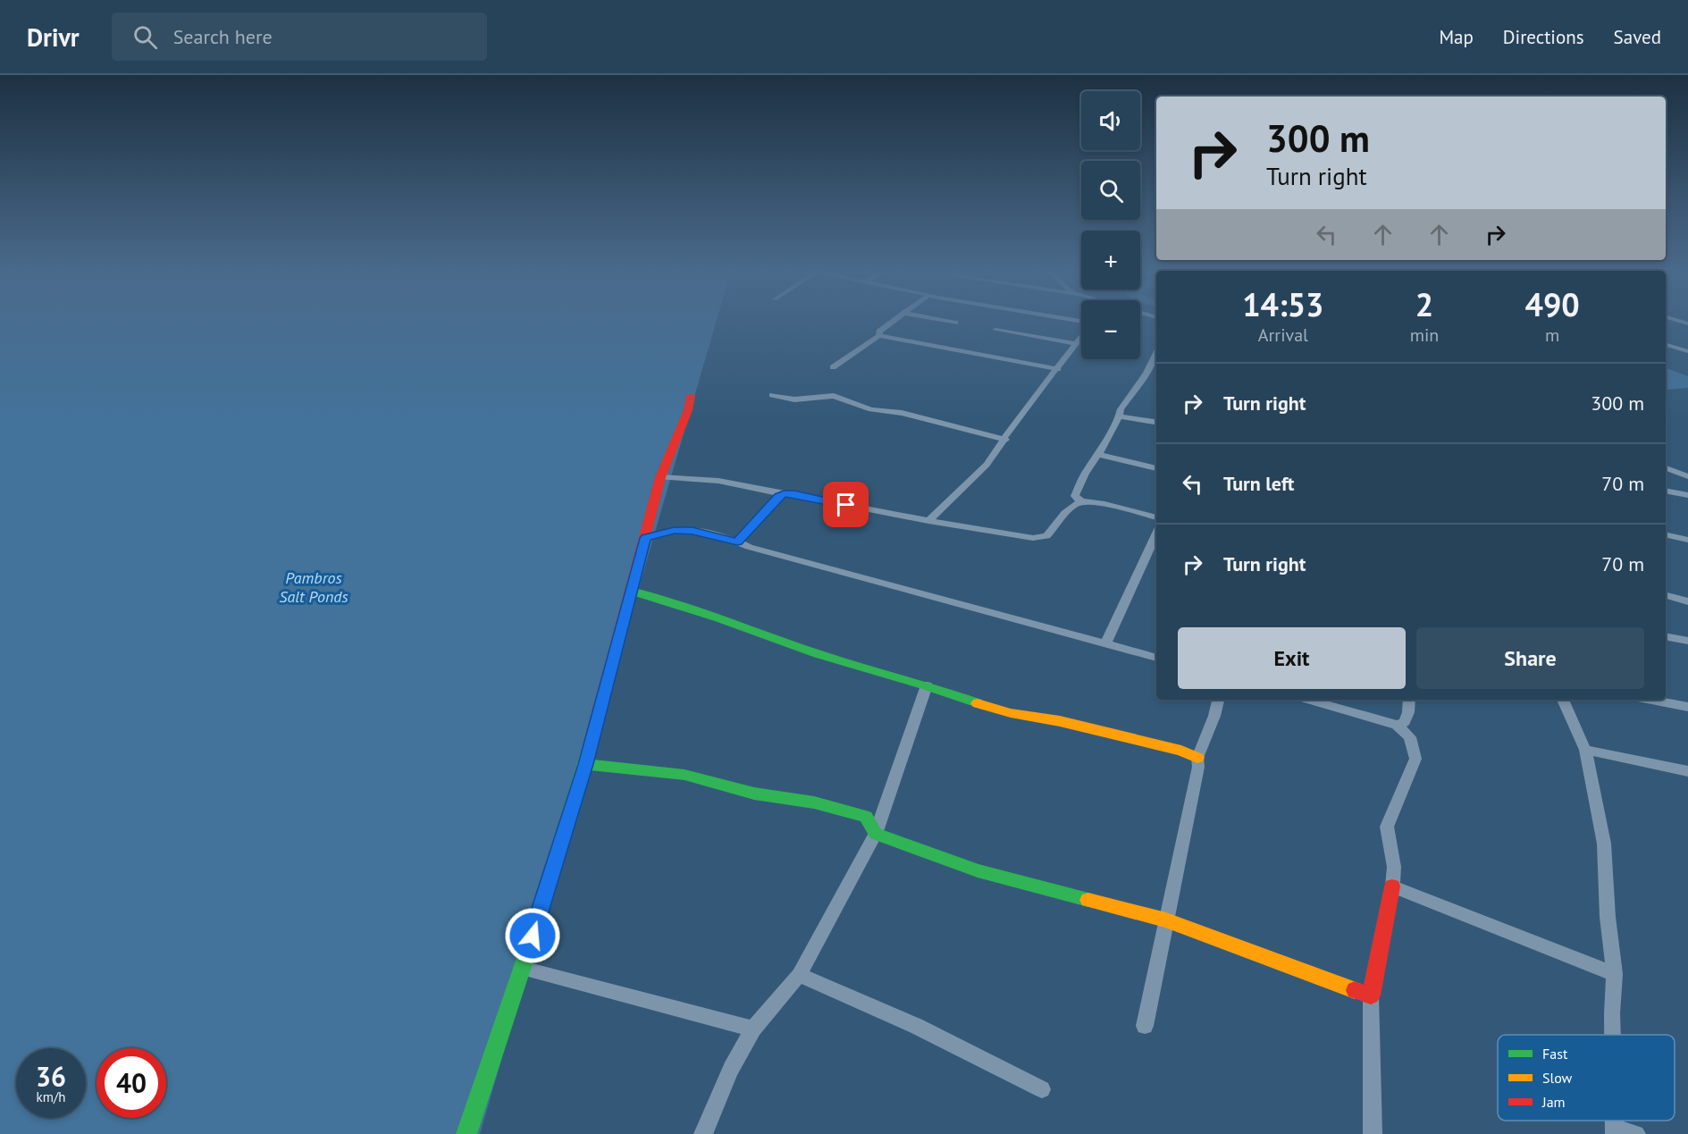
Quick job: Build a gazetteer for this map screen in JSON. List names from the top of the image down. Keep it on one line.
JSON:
{"water":["Pambros Salt Ponds"],"legend":["Fast","Slow","Jam"],"page":{"header":"Drivr","search":"Search here","nav":["Map","Directions","Saved"],"map_buttons":["+","−"],"turn":["300 m","Turn right"],"eta":["14:53","Arrival","2","min","490","m"],"list":[{"name":"Turn right","value":"300 m"},{"name":"Turn left","value":"70 m"},{"name":"Turn right","value":"70 m"}],"buttons":["Exit","Share"],"speed":"36 km/h","limit":"40"}}
